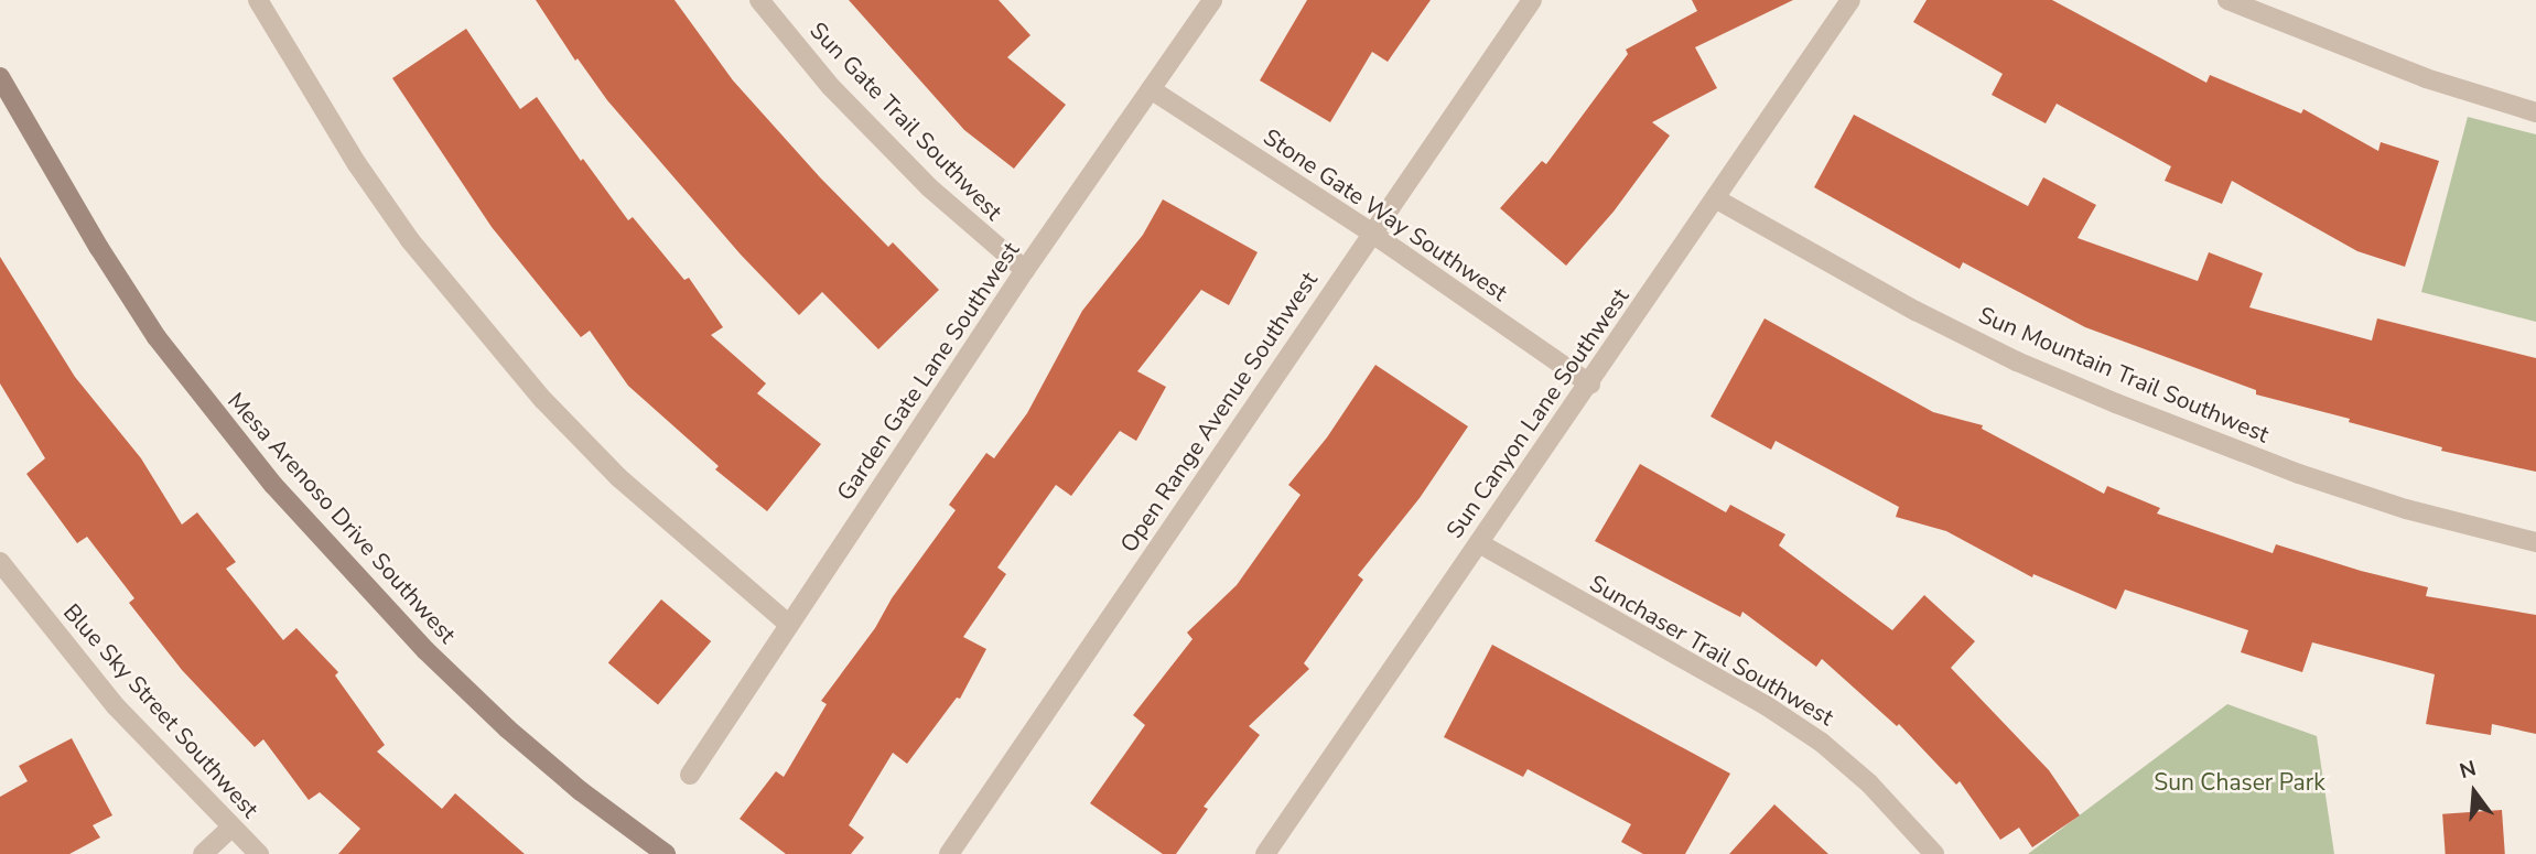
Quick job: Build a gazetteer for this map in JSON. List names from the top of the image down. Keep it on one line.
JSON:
{"streets":{"street":["Sun Gate Trail Southwest","Stone Gate Way Southwest","Garden Gate Lane Southwest","Sun Mountain Trail Southwest","Open Range Avenue Southwest","Sun Canyon Lane Southwest","Mesa Arenoso Drive Southwest","Sunchaser Trail Southwest","Blue Sky Street Southwest"]},"crossings":[["Sun Gate Trail Southwest","Garden Gate Lane Southwest"],["Stone Gate Way Southwest","Garden Gate Lane Southwest"],["Stone Gate Way Southwest","Open Range Avenue Southwest"],["Stone Gate Way Southwest","Sun Canyon Lane Southwest"],["Sun Mountain Trail Southwest","Sun Canyon Lane Southwest"],["Sun Canyon Lane Southwest","Sunchaser Trail Southwest"]],"parks":["Sun Chaser Park"],"north":"top"}
